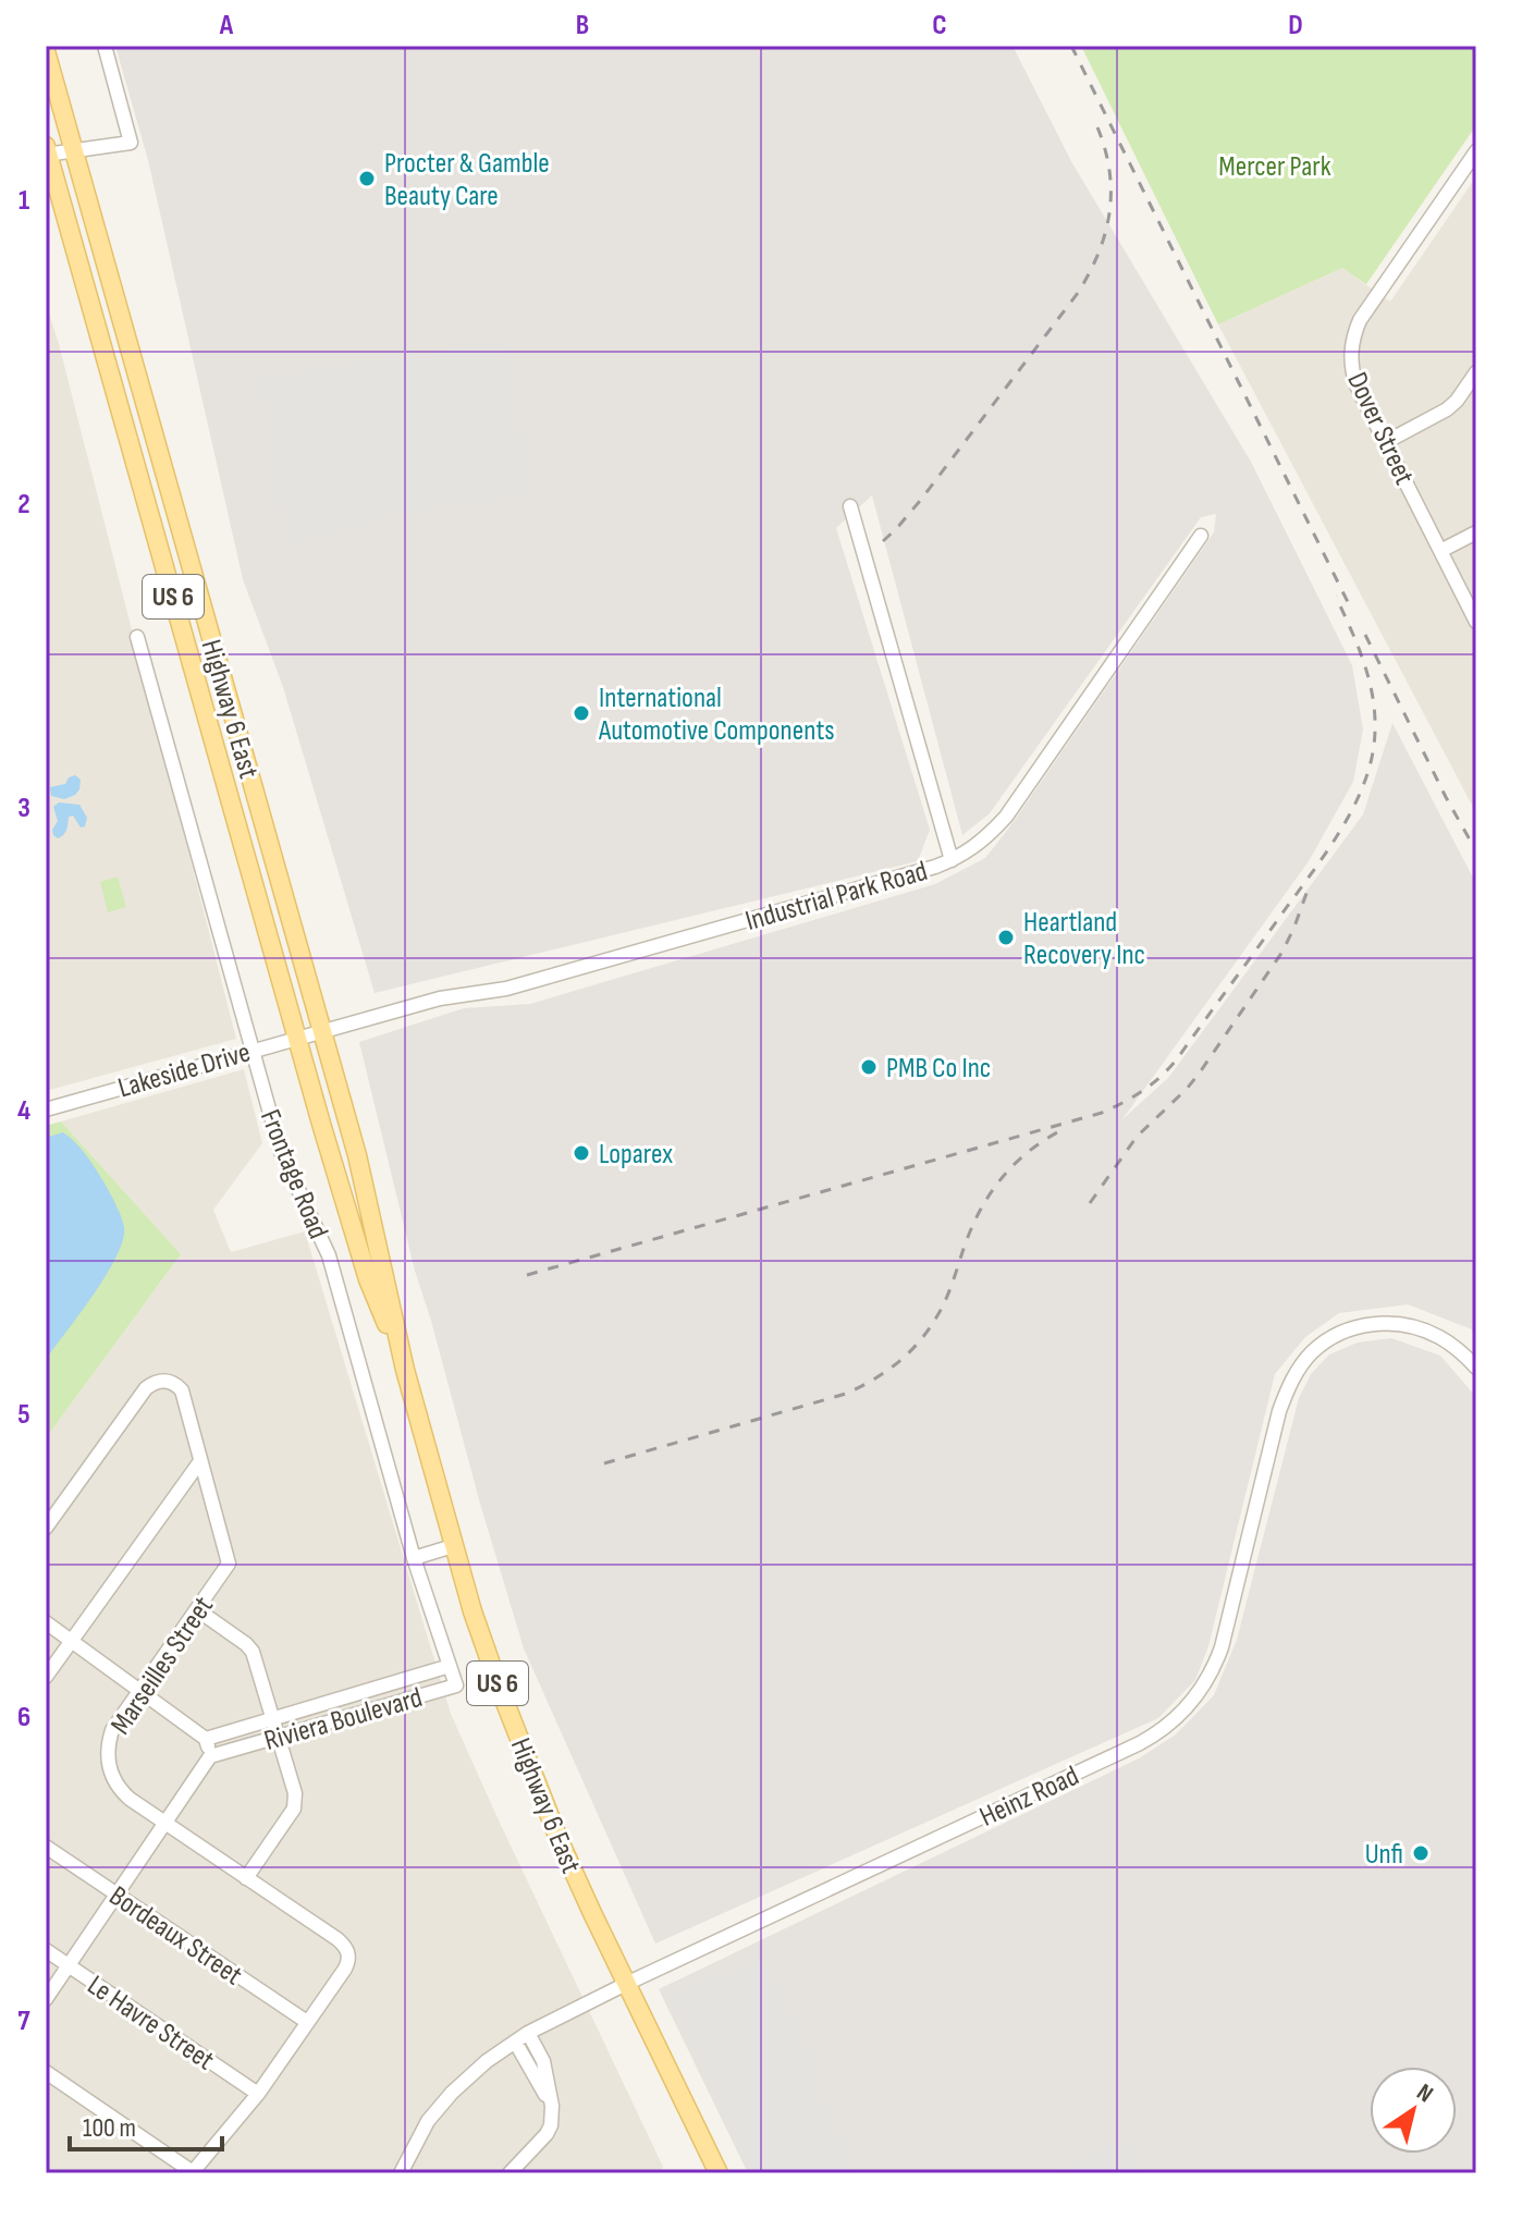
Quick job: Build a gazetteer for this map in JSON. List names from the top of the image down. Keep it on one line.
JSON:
{"streets":{"main road":["US 6","Highway 6 East"],"street":["Dover Street","Industrial Park Road","Lakeside Drive","Frontage Road","Marseilles Street","Riviera Boulevard","Heinz Road","Bordeaux Street","Le Havre Street"]},"crossings":[["Highway 6 East","Industrial Park Road"],["Highway 6 East","Lakeside Drive"],["Highway 6 East","Heinz Road"],["Industrial Park Road","Lakeside Drive"],["Lakeside Drive","Frontage Road"],["Frontage Road","Riviera Boulevard"],["Marseilles Street","Bordeaux Street"]],"parks":["Mercer Park"],"places":["Procter & Gamble Beauty Care","International Automotive Components","Heartland Recovery Inc","PMB Co Inc","Loparex","Unfi"],"scale_bar":"100 m","north":"top right","grid":{"columns":["A","B","C","D"],"rows":["1","2","3","4","5","6","7"]}}
